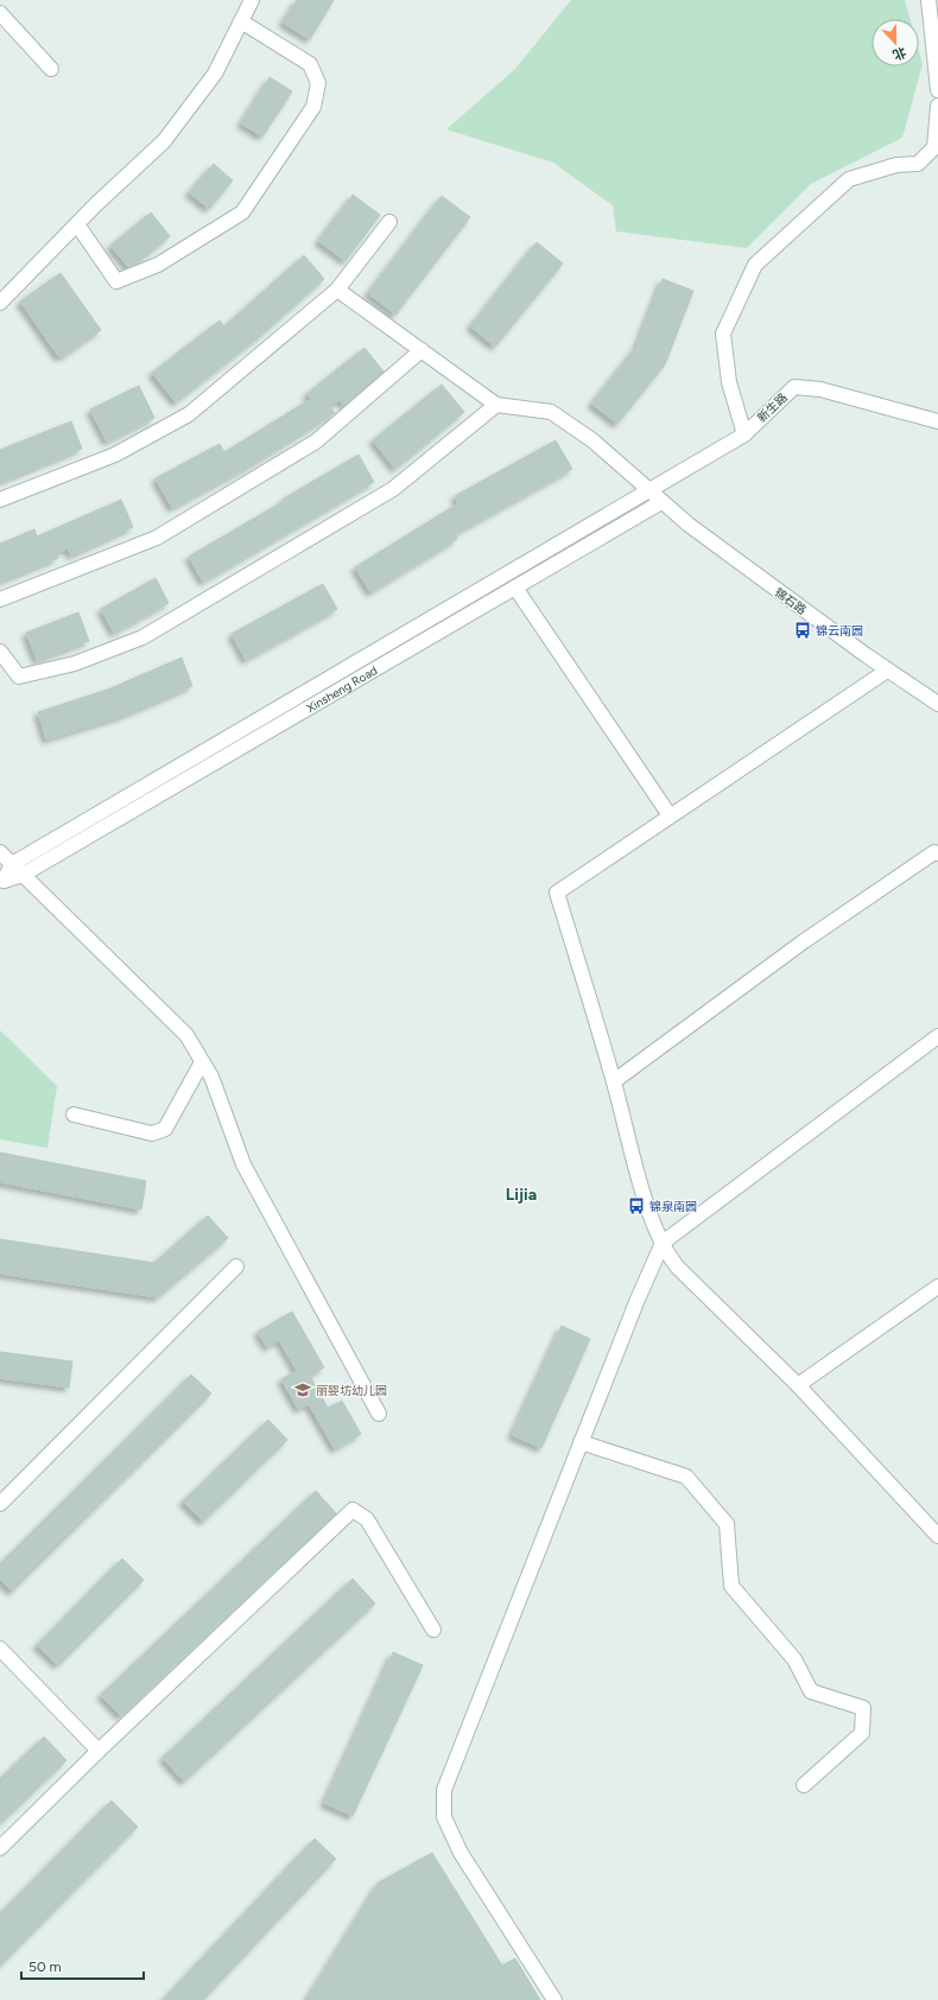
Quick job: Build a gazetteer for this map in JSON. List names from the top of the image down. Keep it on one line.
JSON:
{"streets":{"street":["新生路","锦石路","Xinsheng Road"]},"crossings":[["新生路","锦石路"],["新生路","Xinsheng Road"],["锦石路","Xinsheng Road"]],"districts":["Lijia"],"places":{"bus stop":["锦云南园","锦泉南园"],"school or university":["丽婴坊幼儿园"]},"scale_bar":"50 m","north":"bottom"}
